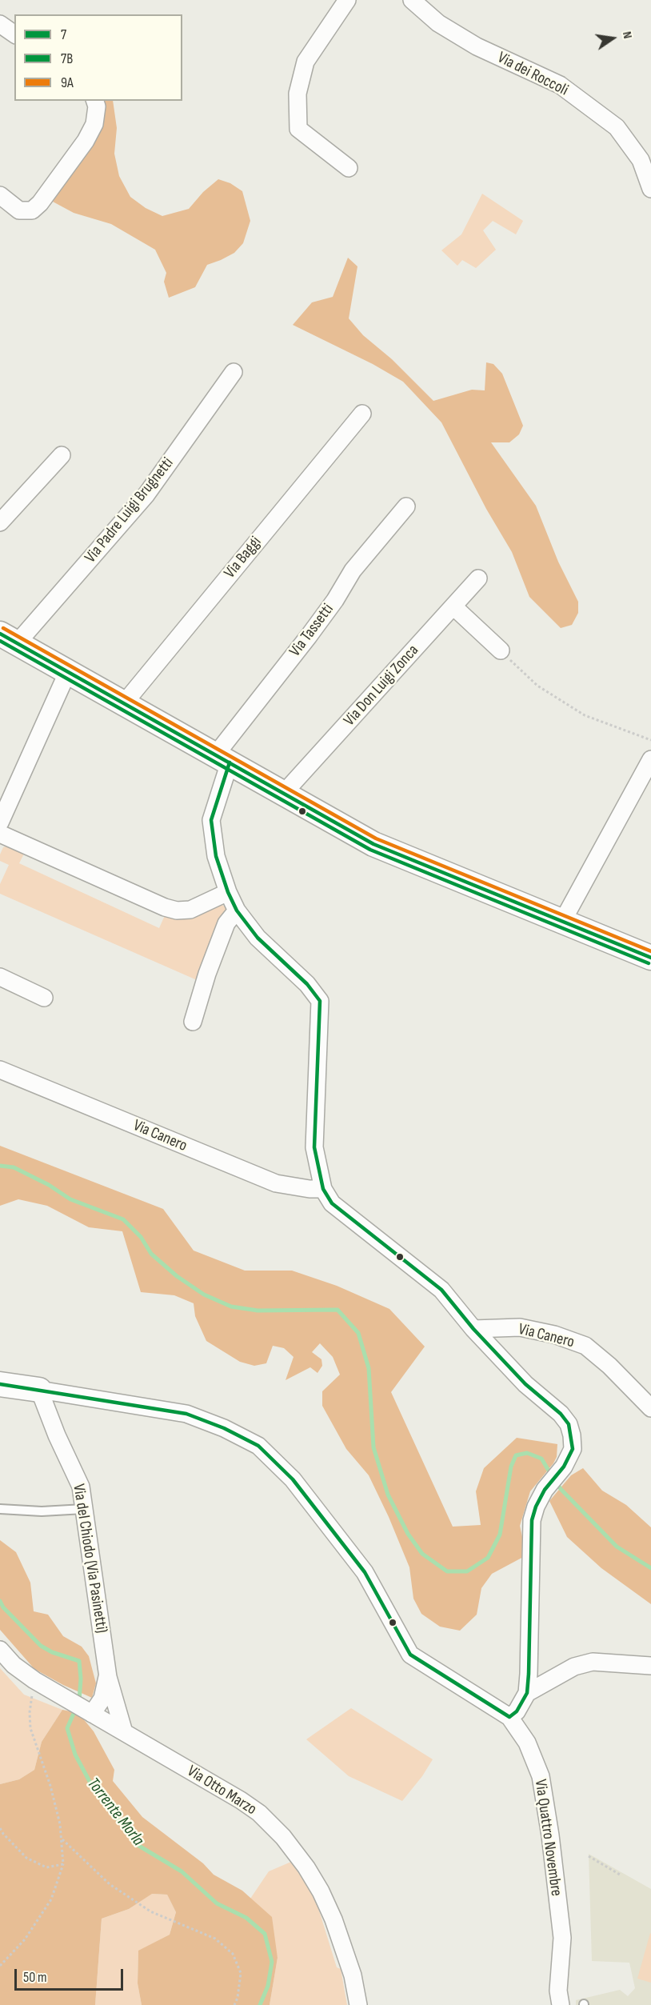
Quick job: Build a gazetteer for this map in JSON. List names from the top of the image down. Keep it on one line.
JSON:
{"streets":{"street":["Via dei Roccoli","Via Padre Luigi Brugnetti","Via Baggi","Via Tassetti","Via Don Luigi Zonca","Via Canero","Via del Chiodo (Via Pasinetti)","Via Otto Marzo","Via Quattro Novembre"]},"crossings":[["Via del Chiodo (Via Pasinetti)","Via Otto Marzo"],["Via del Chiodo (Via Pasinetti)","Via Quattro Novembre"]],"water":["Torrente Morla"],"lines":["transit line 9A","transit line 7","transit line 7B"],"legend":["7","7B","9A"],"scale_bar":"50 m","north":"right"}
